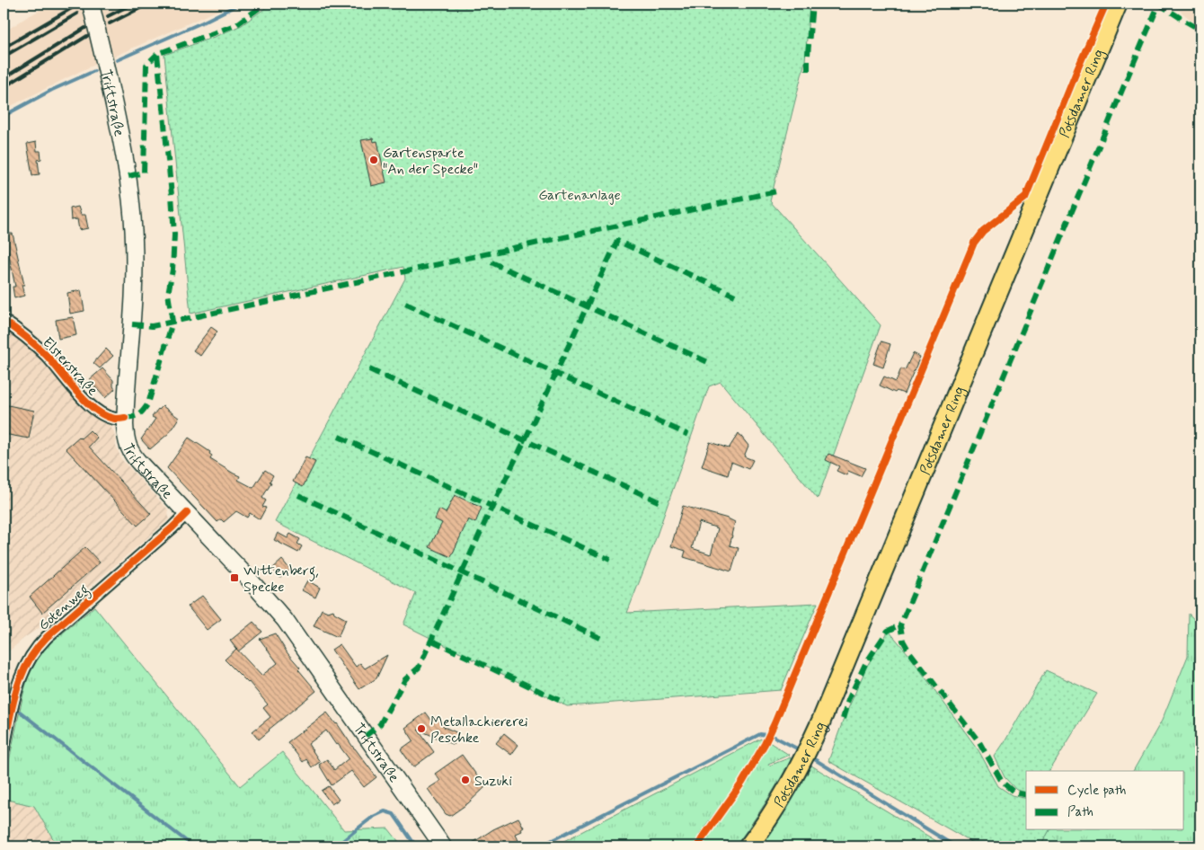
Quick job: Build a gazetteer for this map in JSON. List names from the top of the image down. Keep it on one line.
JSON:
{"streets":{"main road":["Potsdamer Ring","Triftstraße"],"street":["Elsterstraße","Gotenweg"]},"crossings":[["Triftstraße","Elsterstraße"],["Triftstraße","Gotenweg"]],"parks":["Gartenanlage"],"places":{"other":["Gartensparte \"An der Specke\"","Metallackiererei Peschke","Suzuki"],"transit":["Wittenberg, Specke"]},"legend":["Cycle path","Path"]}
